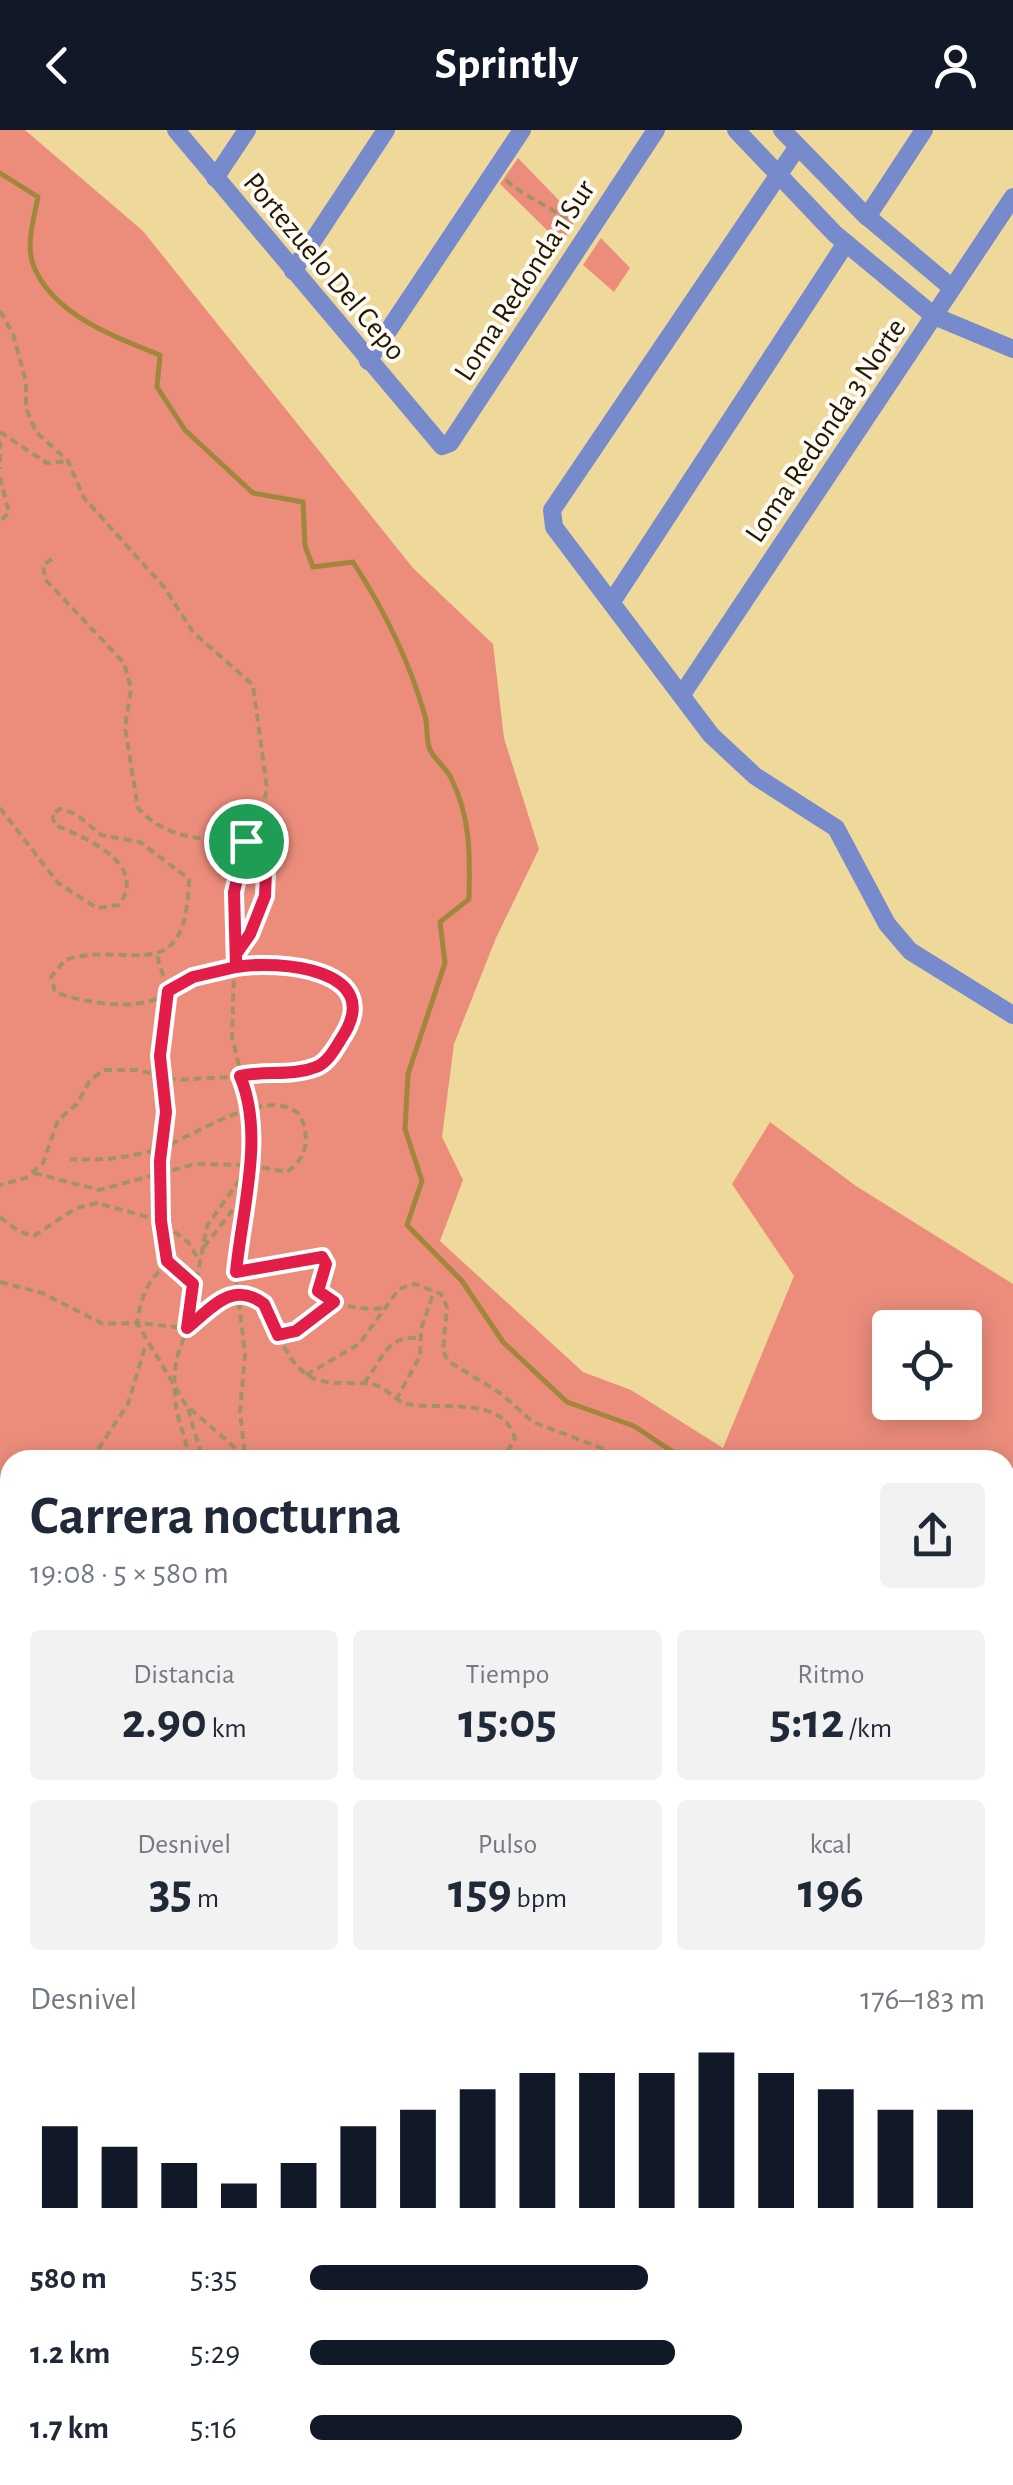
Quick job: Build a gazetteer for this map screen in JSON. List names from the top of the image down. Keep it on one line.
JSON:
{"streets":{"street":["Portezuelo Del Cepo","Loma Redonda 1 Sur","Loma Redonda 3 Norte"]},"crossings":[["Portezuelo Del Cepo","Loma Redonda 1 Sur"]],"page":{"header":"Sprintly","heading":["Carrera nocturna","19:08 · 5 × 580 m"],"stats":[["Distancia","2.90 km"],["Tiempo","15:05"],["Ritmo","5:12 /km"],["Desnivel","35 m"],["Pulso","159 bpm"],["kcal","196"]],"chart":["Desnivel","176–183 m"],"list":[{"name":"580 m","note":"5:35"},{"name":"1.2 km","note":"5:29"},{"name":"1.7 km","note":"5:16"}]}}
